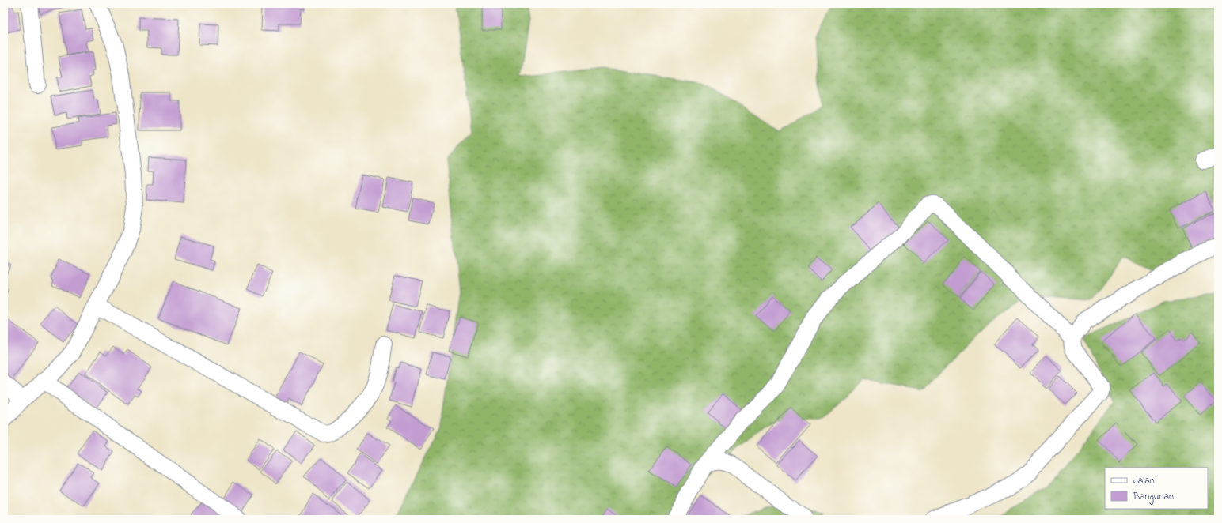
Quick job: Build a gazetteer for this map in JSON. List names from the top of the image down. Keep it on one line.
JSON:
{"legend":["Jalan","Bangunan"]}
